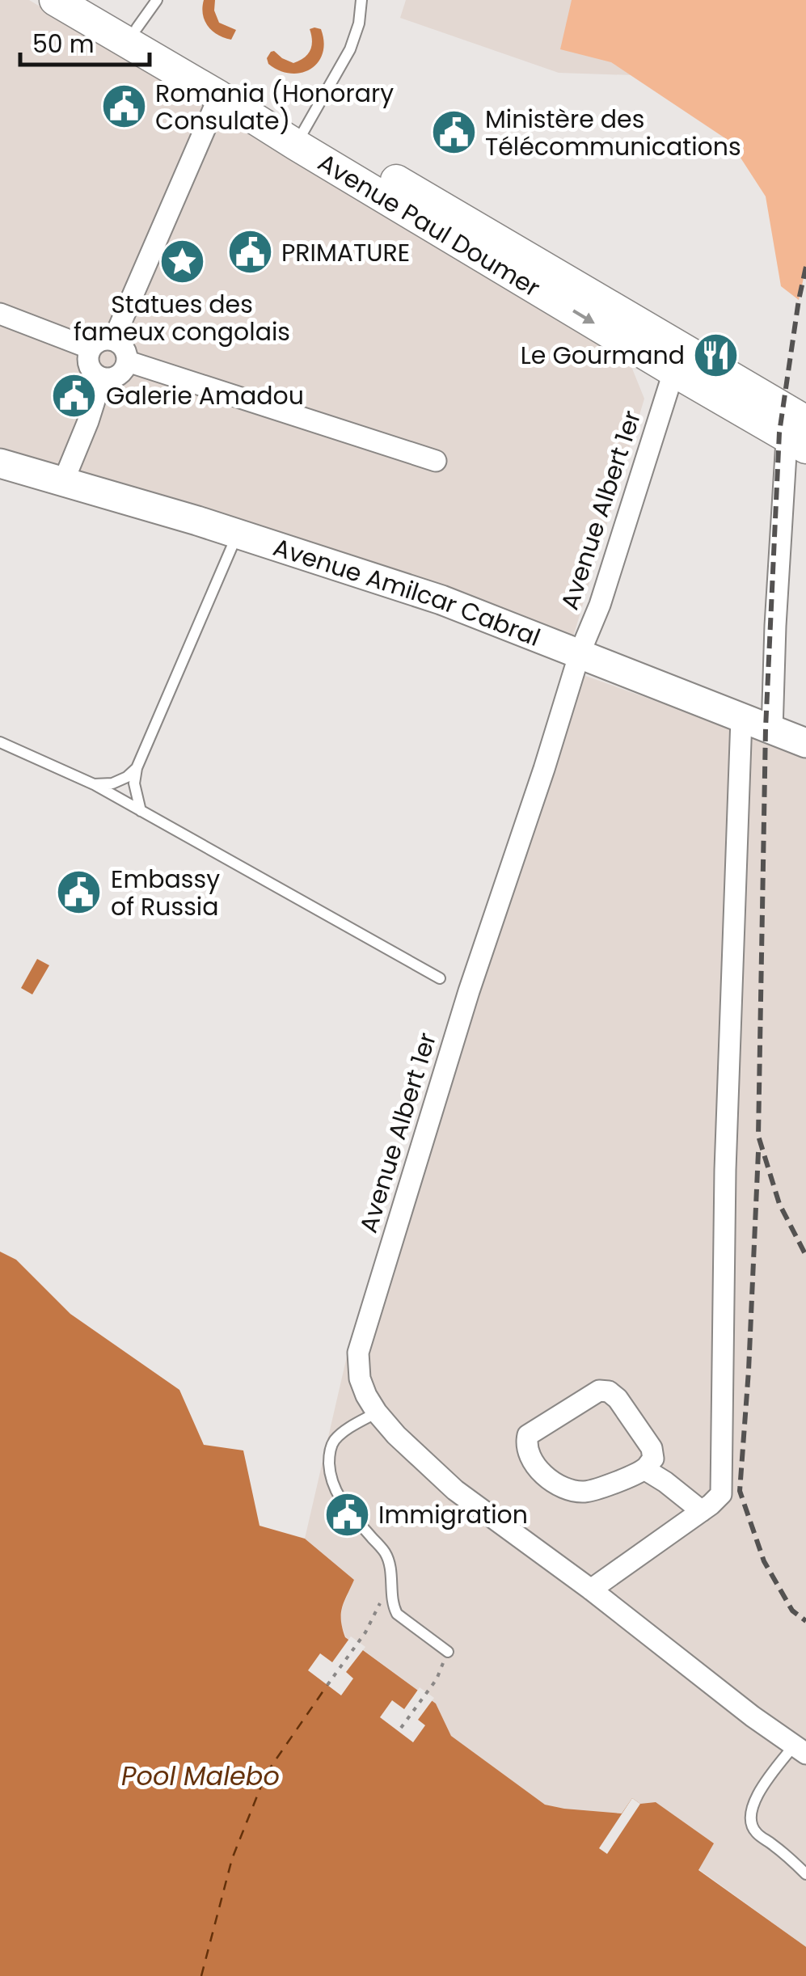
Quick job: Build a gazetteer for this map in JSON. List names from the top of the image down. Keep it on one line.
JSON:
{"streets":{"main road":["Avenue Paul Doumer","Avenue Amilcar Cabral"],"street":["Avenue Albert 1er"]},"crossings":[["Avenue Paul Doumer","Avenue Albert 1er"],["Avenue Albert 1er","Avenue Amilcar Cabral"]],"water":["Pool Malebo"],"places":{"public building":["Romania (Honorary Consulate)","Ministère des Télécommunications","PRIMATURE","Galerie Amadou","Embassy of Russia","Immigration"],"place":["Statues des fameux congolais"],"restaurant":["Le Gourmand"]},"scale_bar":"50 m"}
